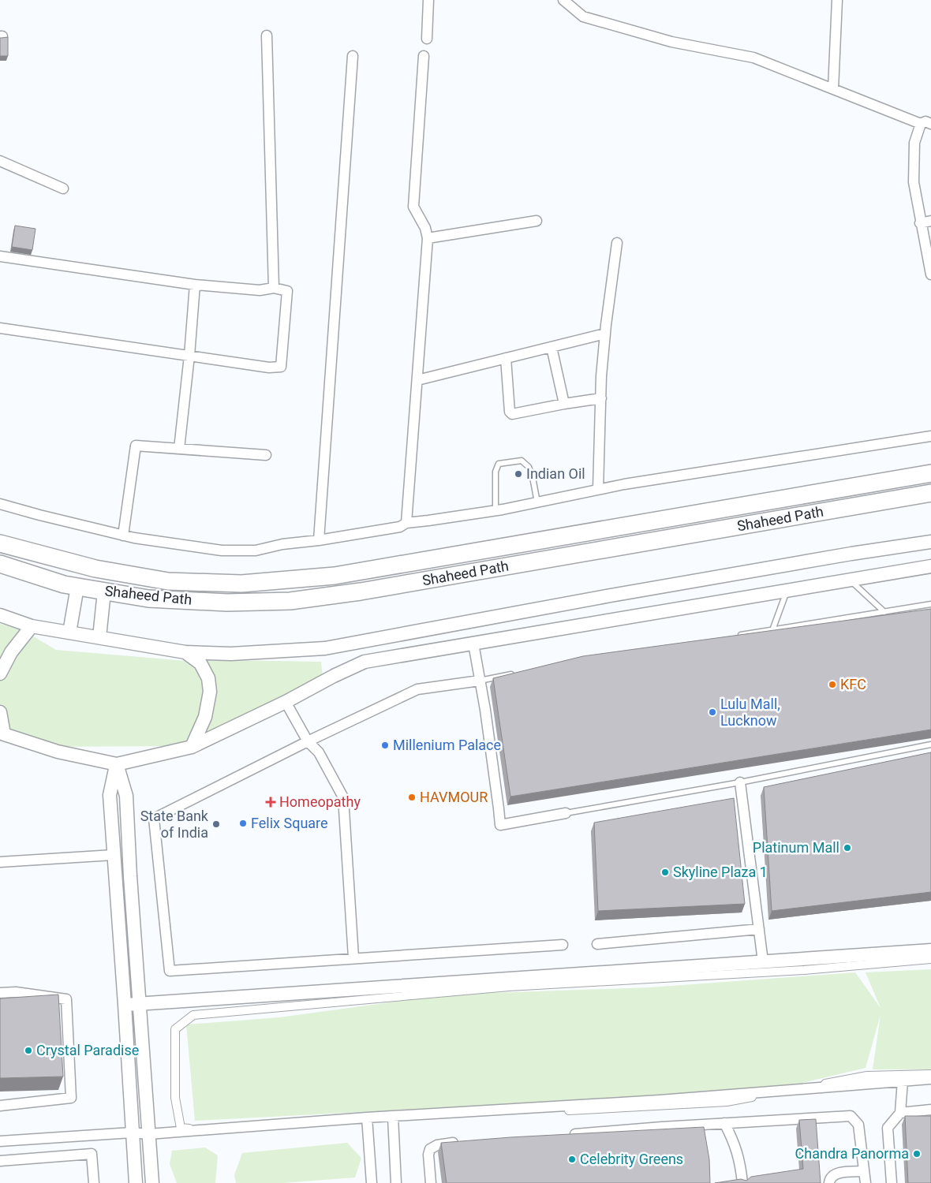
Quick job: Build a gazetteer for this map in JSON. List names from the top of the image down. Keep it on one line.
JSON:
{"streets":{"highway":["Shaheed Path"]},"places":{"other":["Indian Oil","KFC","Lulu Mall, Lucknow","Millenium Palace","HAVMOUR","Felix Square","State Bank of India","Platinum Mall","Skyline Plaza 1","Crystal Paradise","Chandra Panorma","Celebrity Greens"],"health":["Homeopathy"]}}
